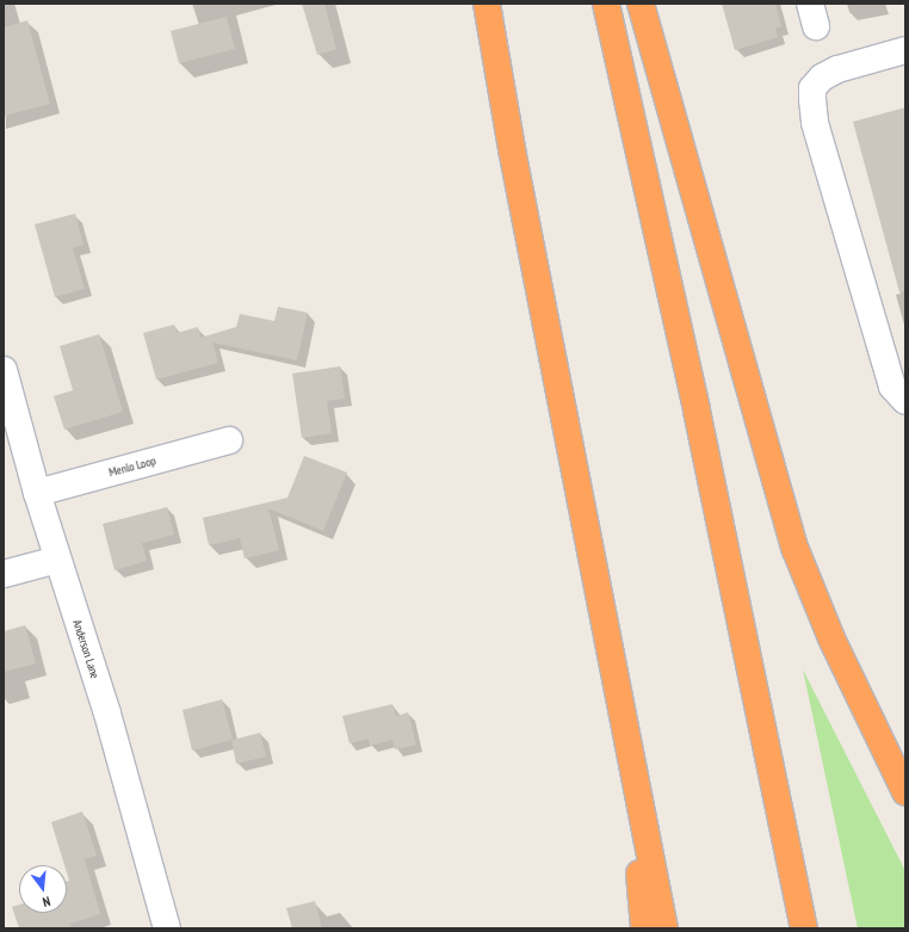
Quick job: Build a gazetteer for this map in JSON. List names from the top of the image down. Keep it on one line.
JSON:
{"streets":{"street":["Menlo Loop","Anderson Lane"]},"crossings":[["Menlo Loop","Anderson Lane"]],"north":"bottom"}
